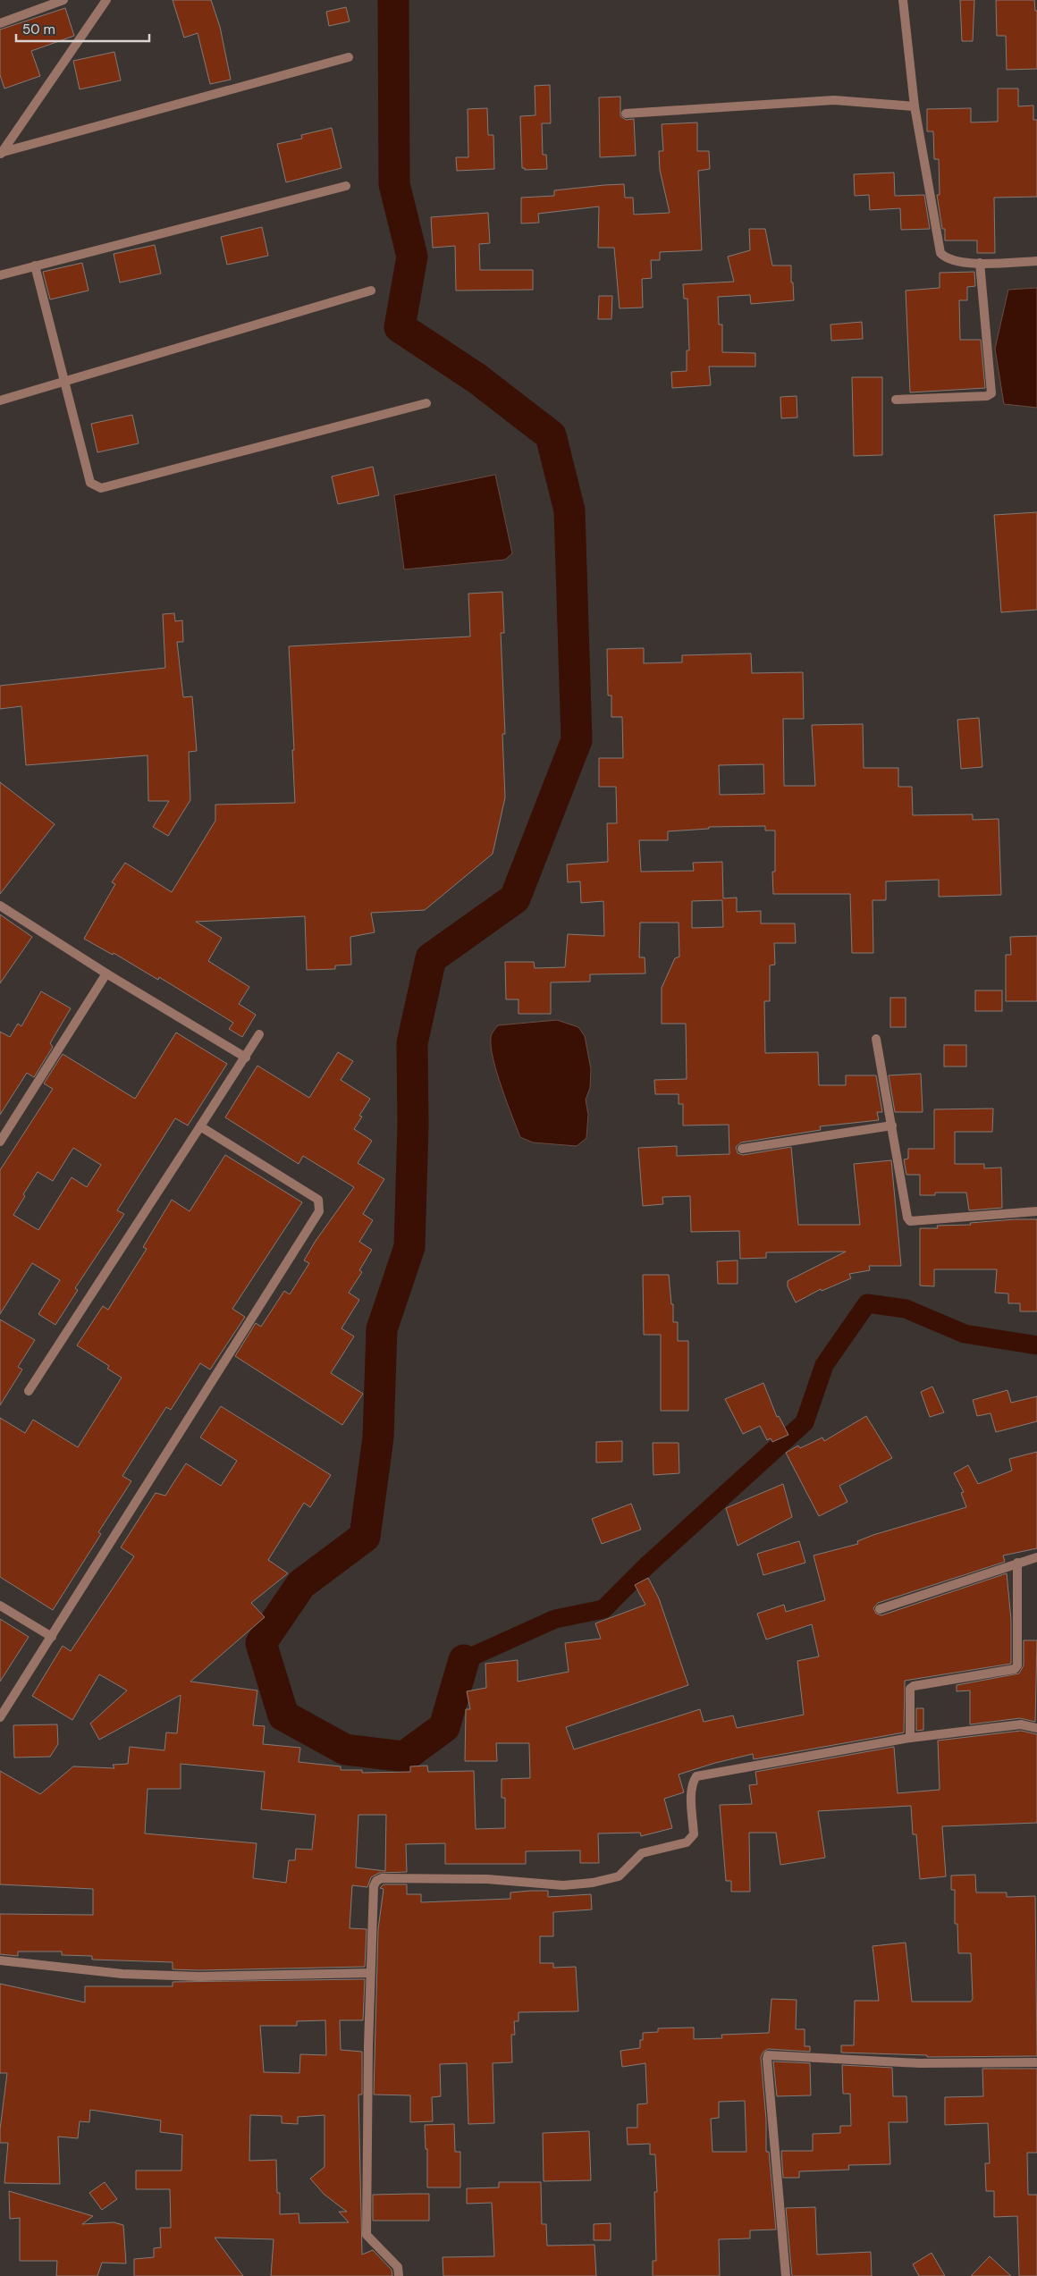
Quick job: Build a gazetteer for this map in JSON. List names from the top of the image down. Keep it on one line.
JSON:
{"scale_bar":"50 m"}
